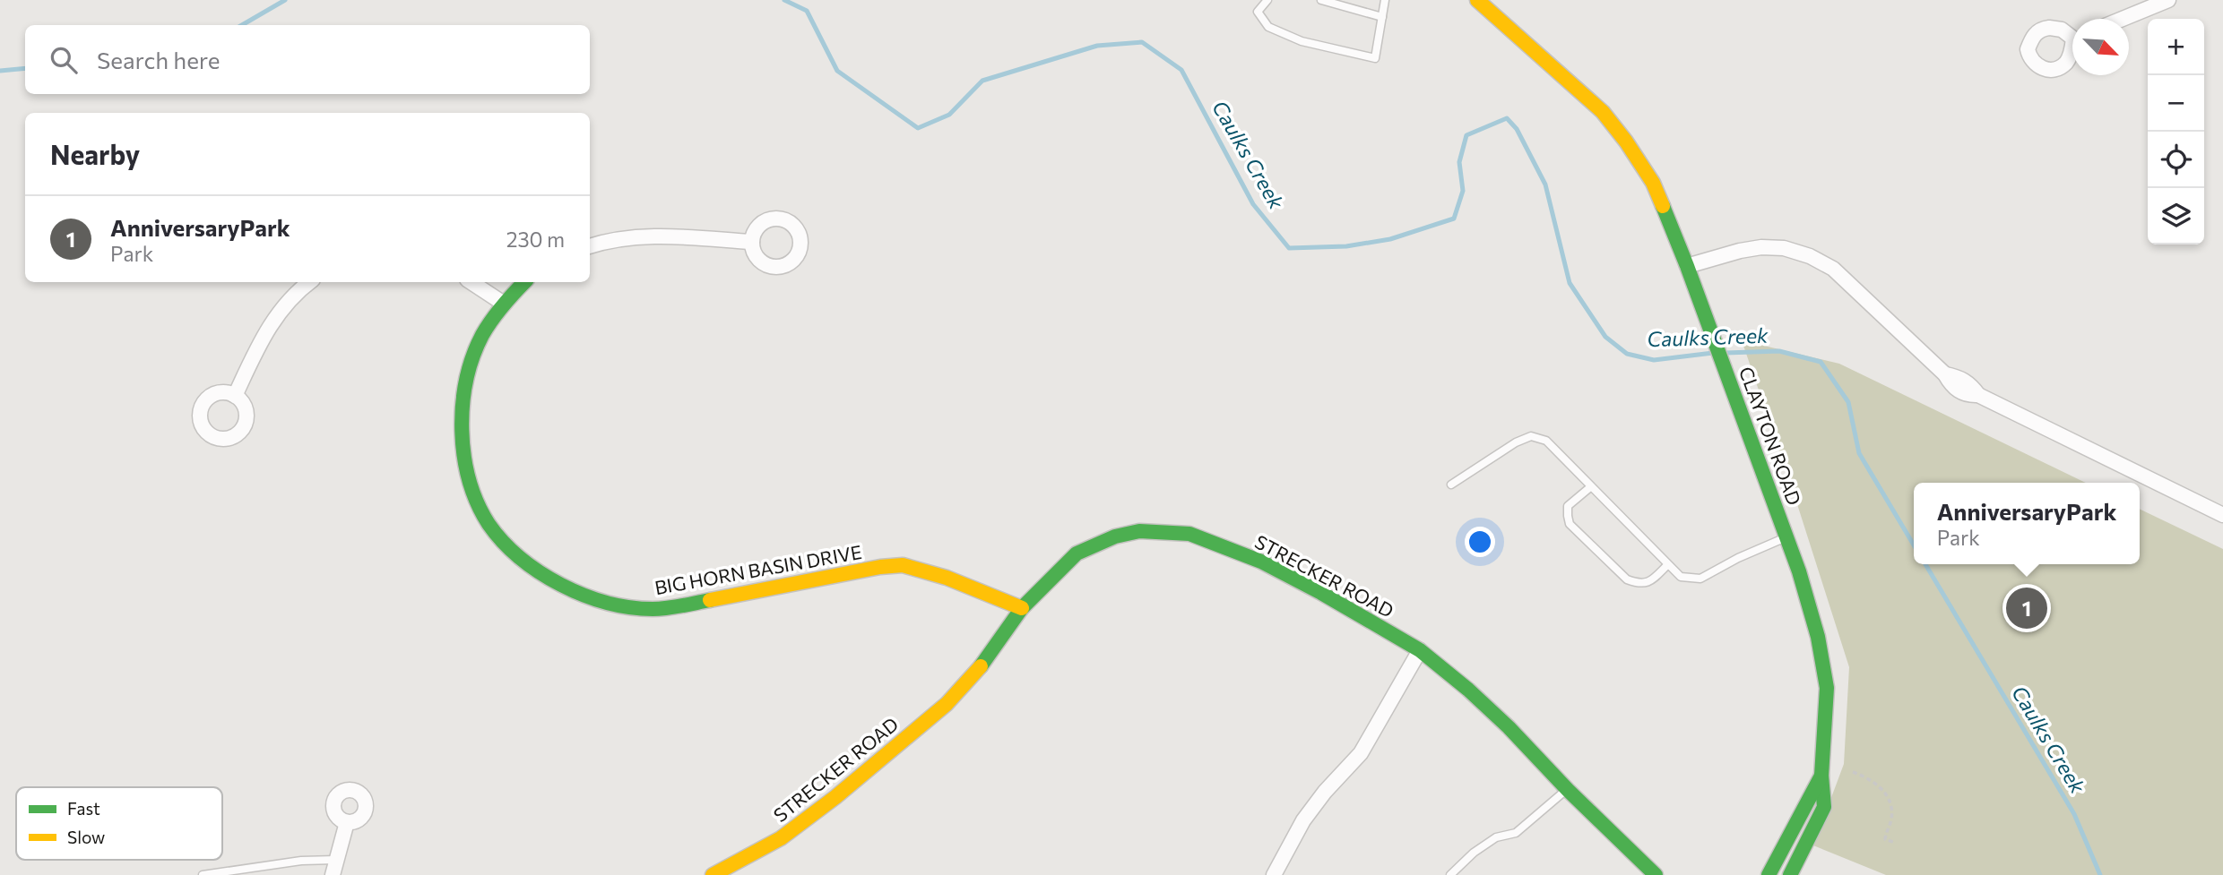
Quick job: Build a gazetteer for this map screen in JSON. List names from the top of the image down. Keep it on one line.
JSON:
{"streets":{"street":["CLAYTON ROAD","BIG HORN BASIN DRIVE","STRECKER ROAD"]},"crossings":[["BIG HORN BASIN DRIVE","STRECKER ROAD"]],"water":["Caulks Creek"],"legend":["Fast","Slow"],"north":"bottom right","page":{"map_buttons":["+","−"],"search":"Search here","heading":"Nearby","list":[{"mark":"1","name":"AnniversaryPark","note":"Park","value":"230 m"}],"popup":["AnniversaryPark","Park"],"pins":"1"}}
